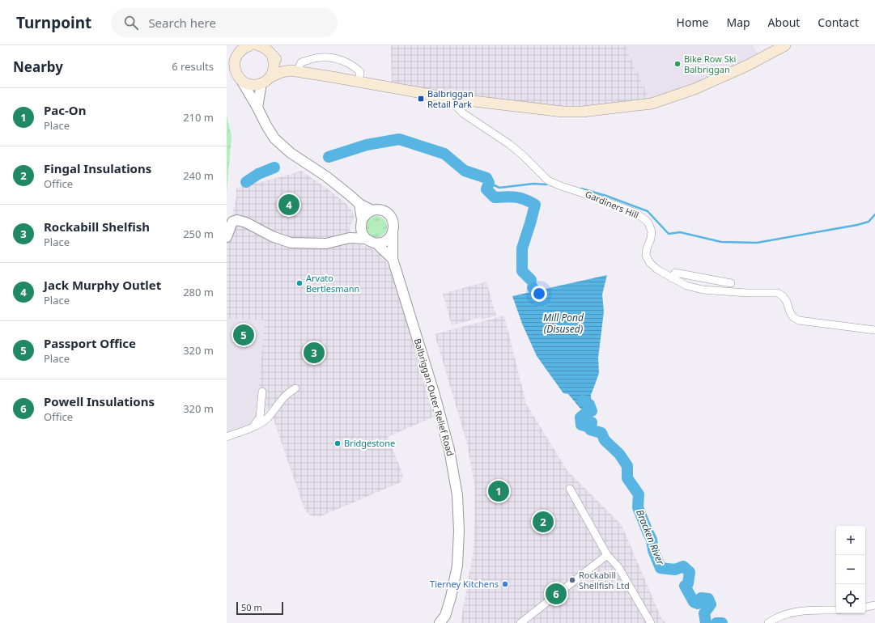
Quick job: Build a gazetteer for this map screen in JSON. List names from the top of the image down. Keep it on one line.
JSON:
{"streets":{"street":["Gardiners Hill","Balbriggan Outer Relief Road"]},"water":["Mill Pond (Disused)","Bracken River"],"places":{"other":["Bike Row Ski Balbriggan","Arvato Bertlesmann","Bridgestone","Rockabill Shellfish Ltd","Tierney Kitchens"],"transit":["Balbriggan Retail Park"]},"scale_bar":"50 m","page":{"header":"Turnpoint","search":"Search here","nav":["Home","Map","About","Contact"],"heading":["Nearby","6 results"],"list":[{"mark":"1","name":"Pac-On","note":"Place","value":"210 m"},{"mark":"2","name":"Fingal Insulations","note":"Office","value":"240 m"},{"mark":"3","name":"Rockabill Shelfish","note":"Place","value":"250 m"},{"mark":"4","name":"Jack Murphy Outlet","note":"Place","value":"280 m"},{"mark":"5","name":"Passport Office","note":"Place","value":"320 m"},{"mark":"6","name":"Powell Insulations","note":"Office","value":"320 m"}],"pins":["4","5","3","1","2","6"],"map_buttons":["+","−"],"scale":"50 m"}}
